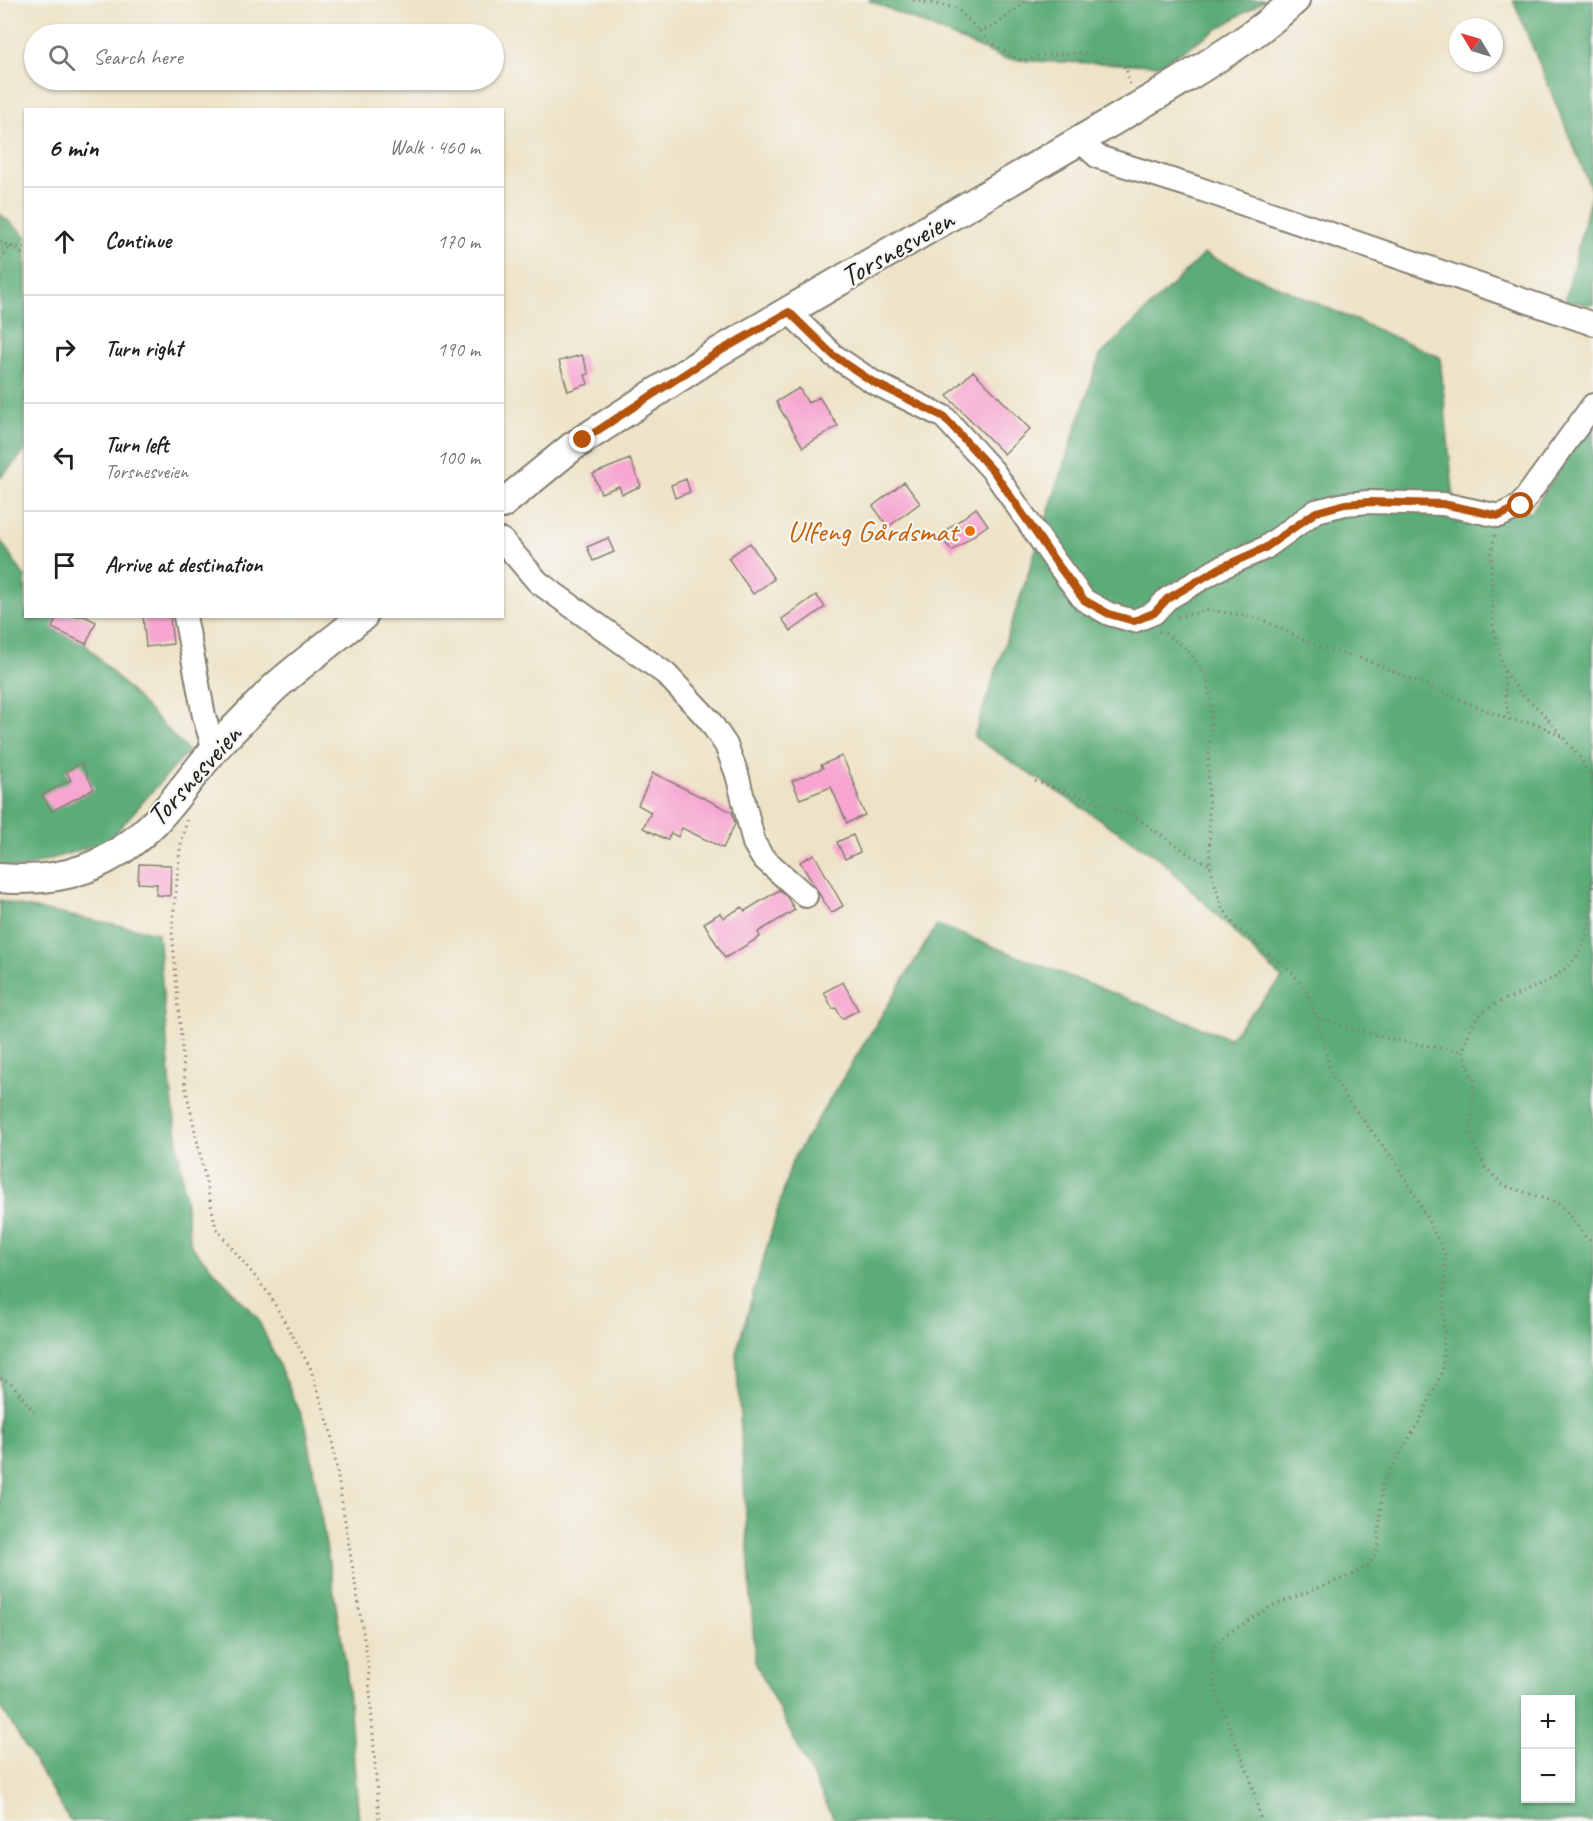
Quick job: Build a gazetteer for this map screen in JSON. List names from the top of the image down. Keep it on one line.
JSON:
{"streets":{"main road":["Torsnesveien"]},"places":["Ulfeng Gårdsmat"],"north":"top left","page":{"search":"Search here","heading":["6 min","Walk · 460 m"],"list":[["Continue","170 m"],["Turn right","190 m"],["Turn left","Torsnesveien","100 m"],"Arrive at destination"],"map_buttons":["+","−"]}}
